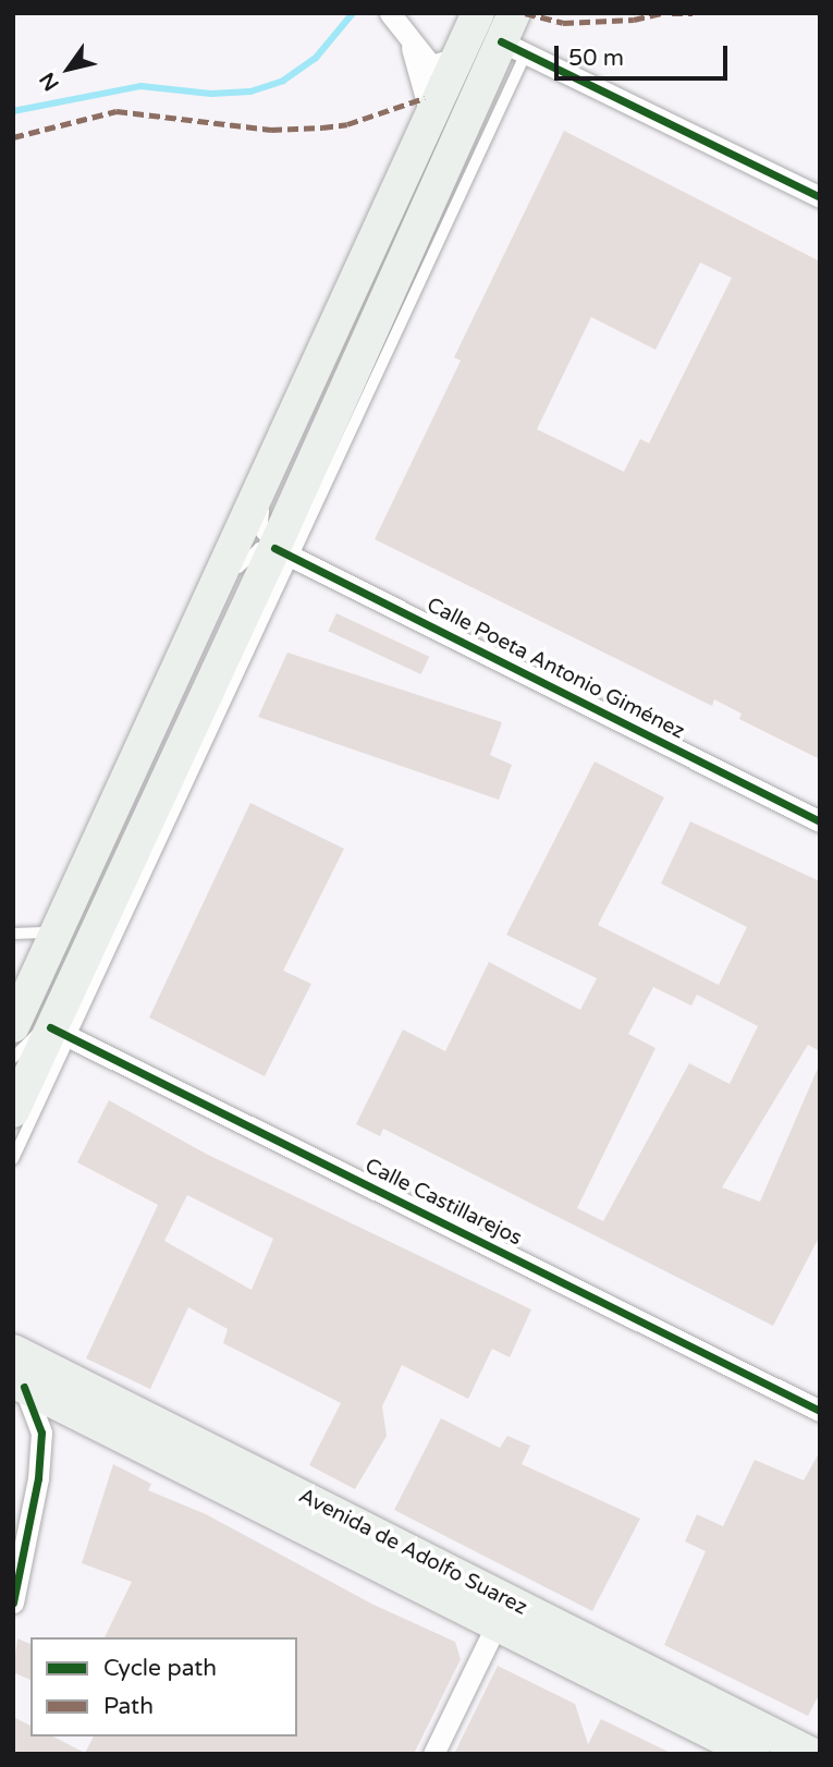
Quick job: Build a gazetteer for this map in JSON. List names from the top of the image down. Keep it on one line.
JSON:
{"streets":{"main road":["Avenida de Adolfo Suarez"],"street":["Calle Poeta Antonio Giménez","Calle Castillarejos"]},"legend":["Cycle path","Path"],"scale_bar":"50 m","north":"bottom left"}
